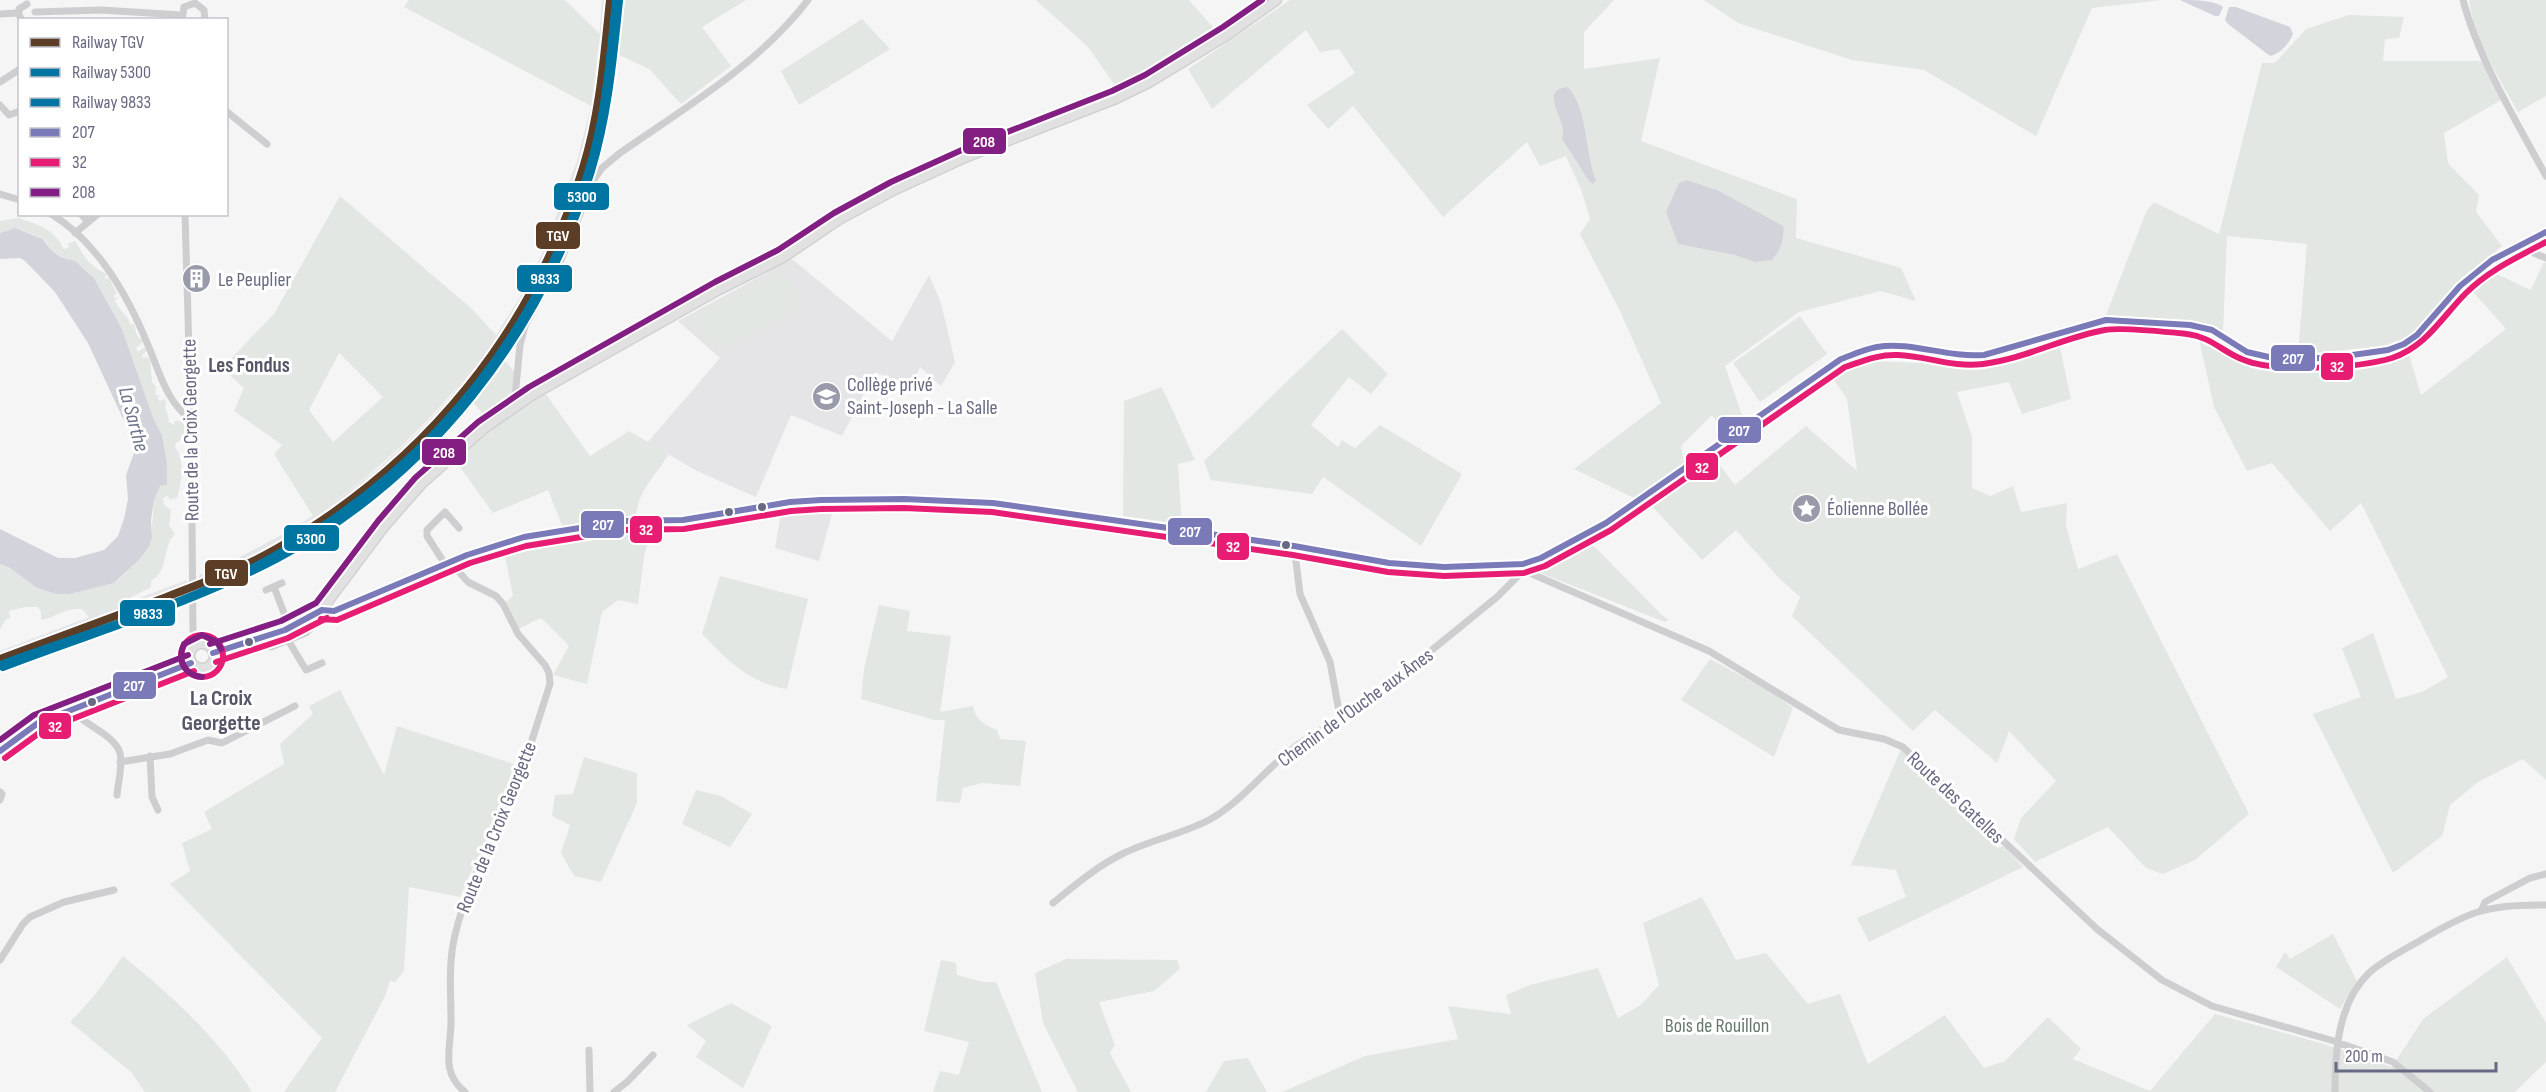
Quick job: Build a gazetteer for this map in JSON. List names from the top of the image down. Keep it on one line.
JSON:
{"streets":{"street":["Route de la Croix Georgette","Chemin de l'Ouche aux Ânes","Route des Gatelles"]},"crossings":[["Chemin de l'Ouche aux Ânes","Route des Gatelles"]],"districts":["Les Fondus","La Croix Georgette"],"water":["La Sarthe"],"parks":["Bois de Rouillon"],"places":{"building":["Le Peuplier"],"school or university":["Collège privé Saint-Joseph - La Salle"],"place":["Éolienne Bollée"]},"lines":["rail line TGV","transit line 208","rail line 5300","rail line 9833","transit line 207","transit line 32"],"legend":["Railway TGV","Railway 5300","Railway 9833","207","32","208"],"scale_bar":"200 m"}
